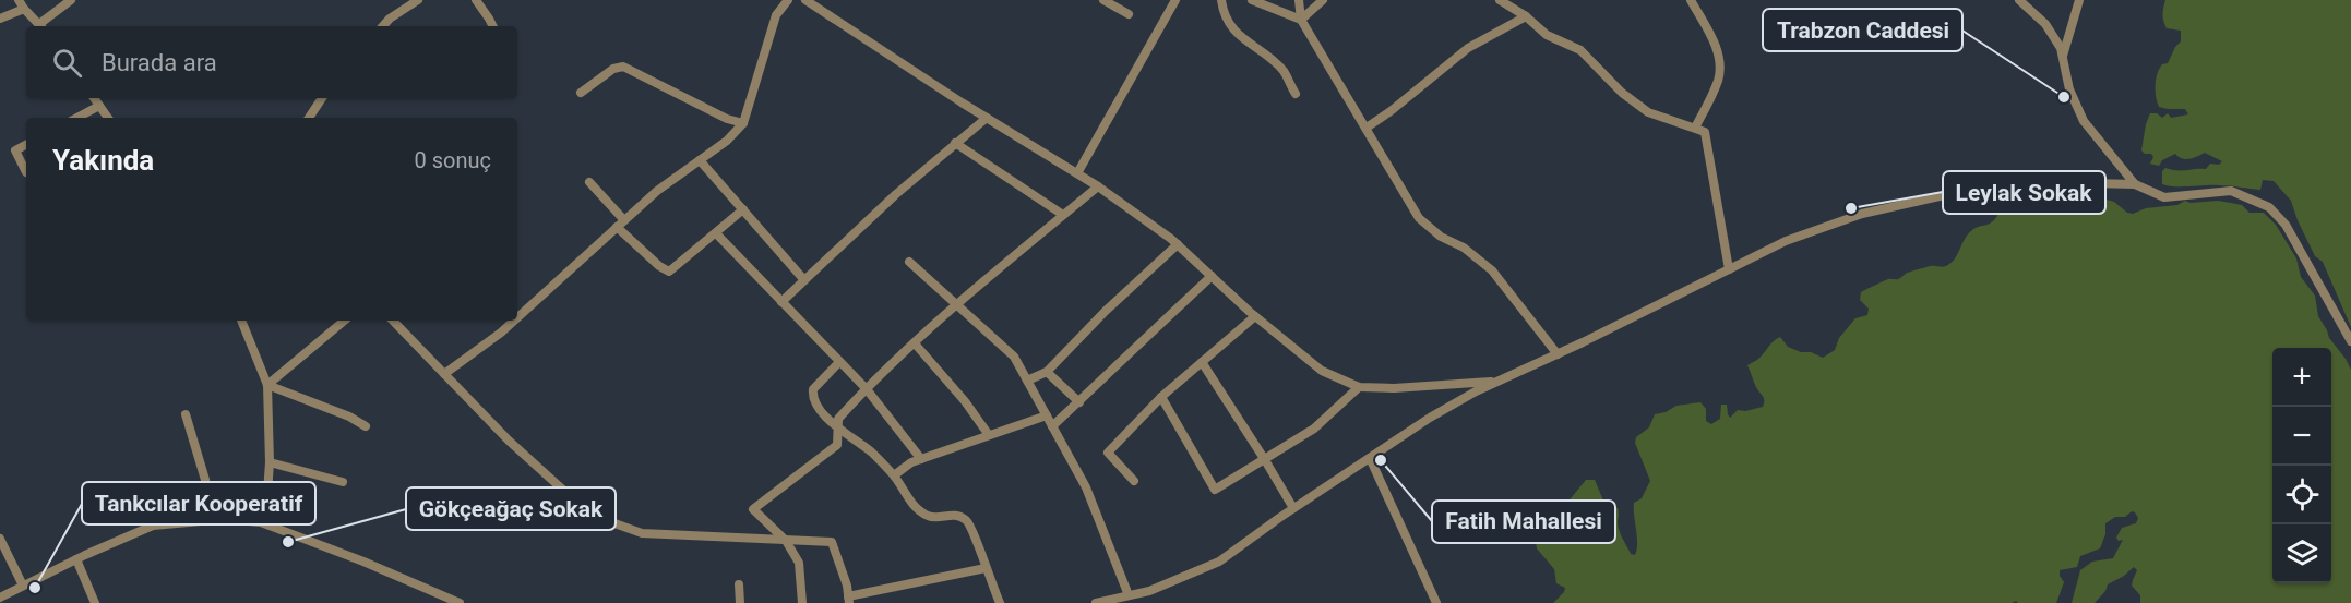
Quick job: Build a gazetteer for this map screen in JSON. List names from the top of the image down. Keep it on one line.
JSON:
{"places":["Trabzon Caddesi","Leylak Sokak","Fatih Mahallesi","Gökçeağaç Sokak","Tankcılar Kooperatif"],"page":{"search":"Burada ara","heading":["Yakında","0 sonuç"],"map_buttons":["+","−"]}}
